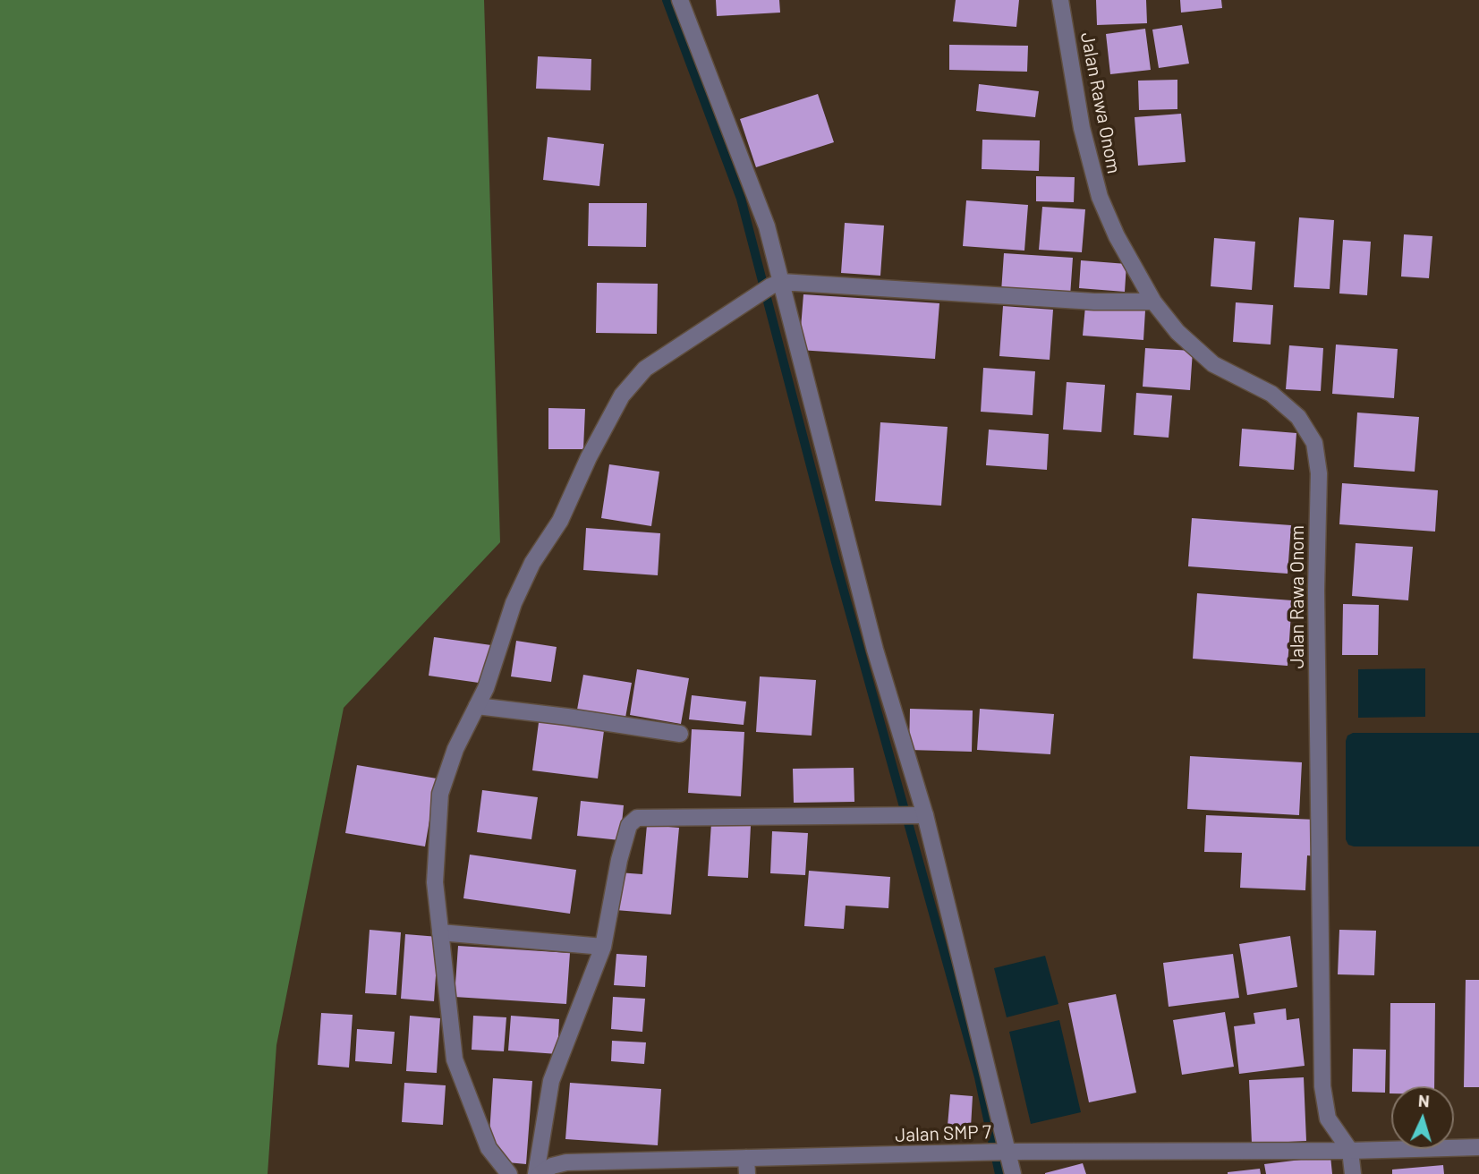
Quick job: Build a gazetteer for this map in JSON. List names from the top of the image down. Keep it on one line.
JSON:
{"streets":{"street":["Jalan Rawa Onom","Jalan SMP 7"]},"crossings":[["Jalan Rawa Onom","Jalan SMP 7"]],"north":"top"}
